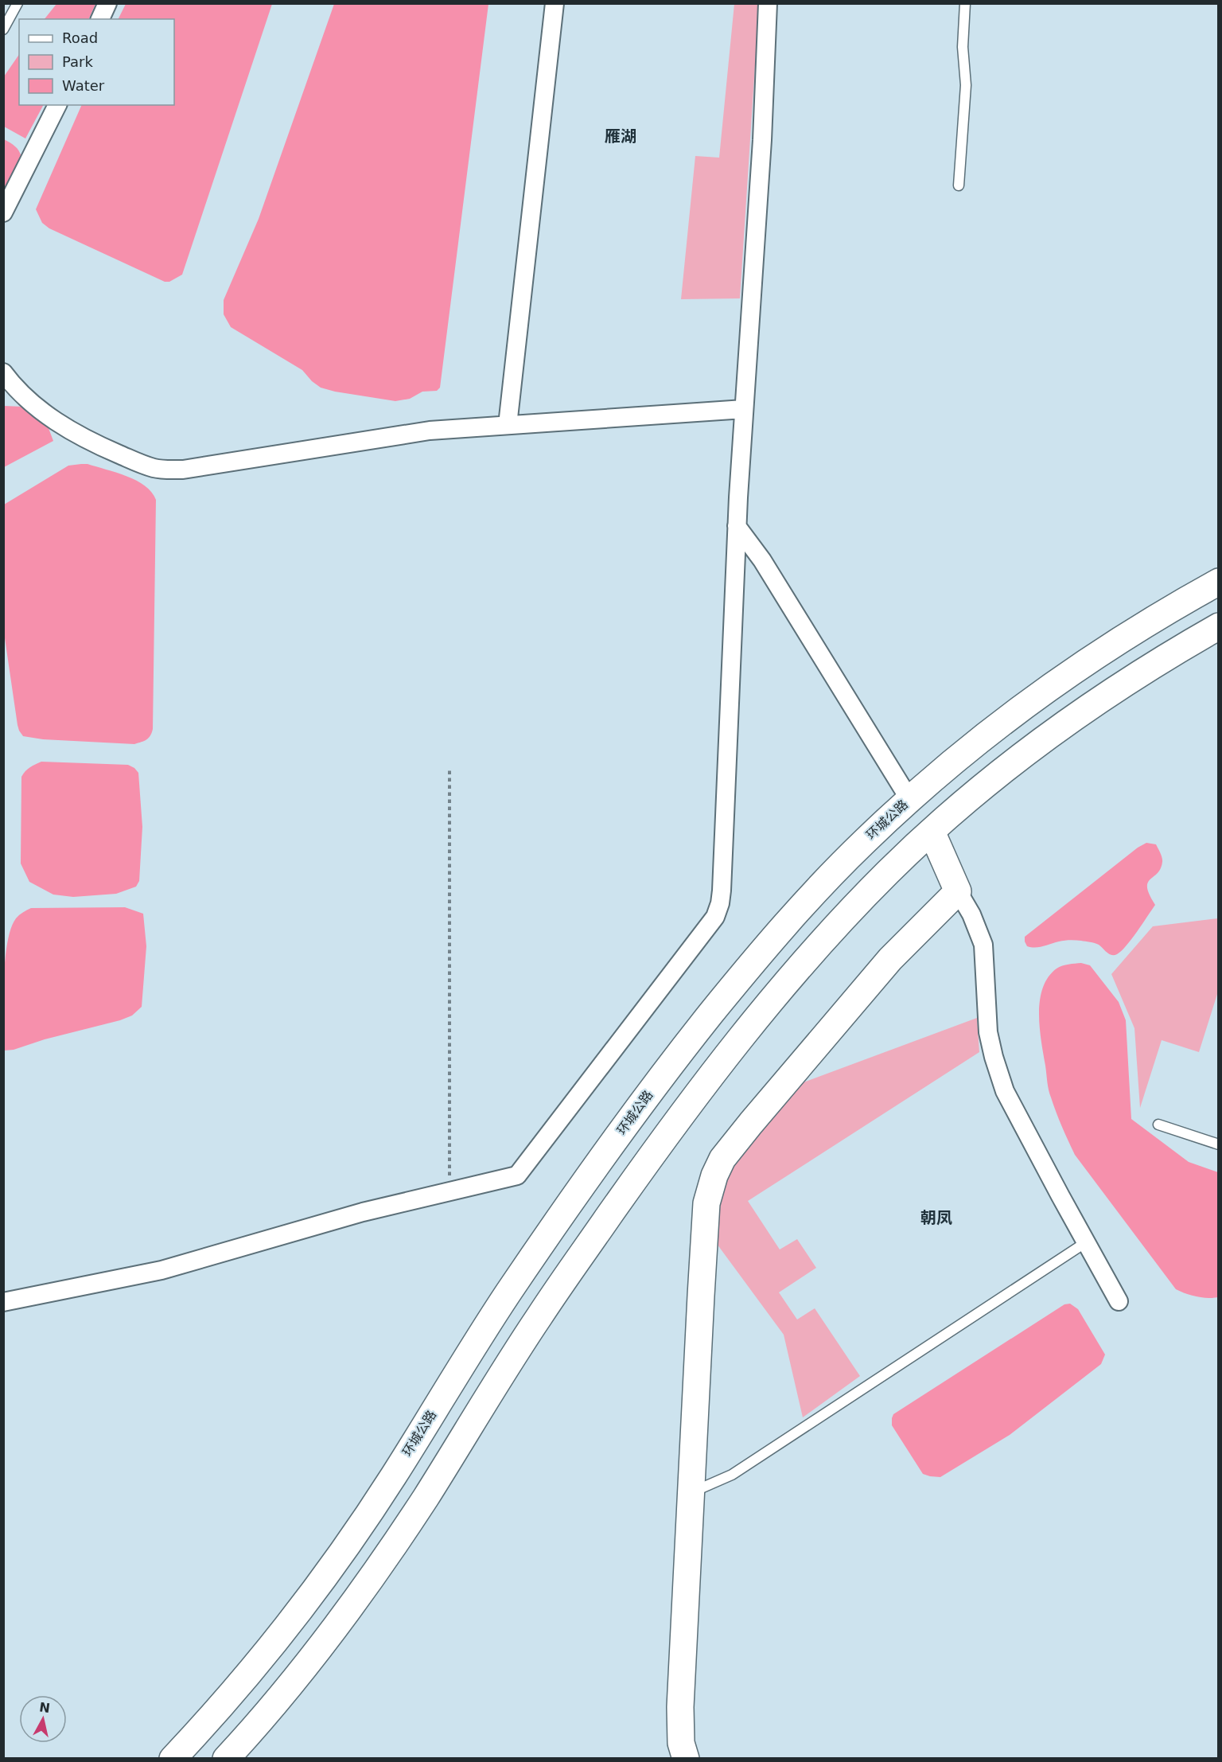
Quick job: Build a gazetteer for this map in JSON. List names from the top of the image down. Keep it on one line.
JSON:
{"streets":{"main road":["环城公路"]},"districts":["雁湖","朝凤"],"legend":["Road","Park","Water"],"north":"top"}
